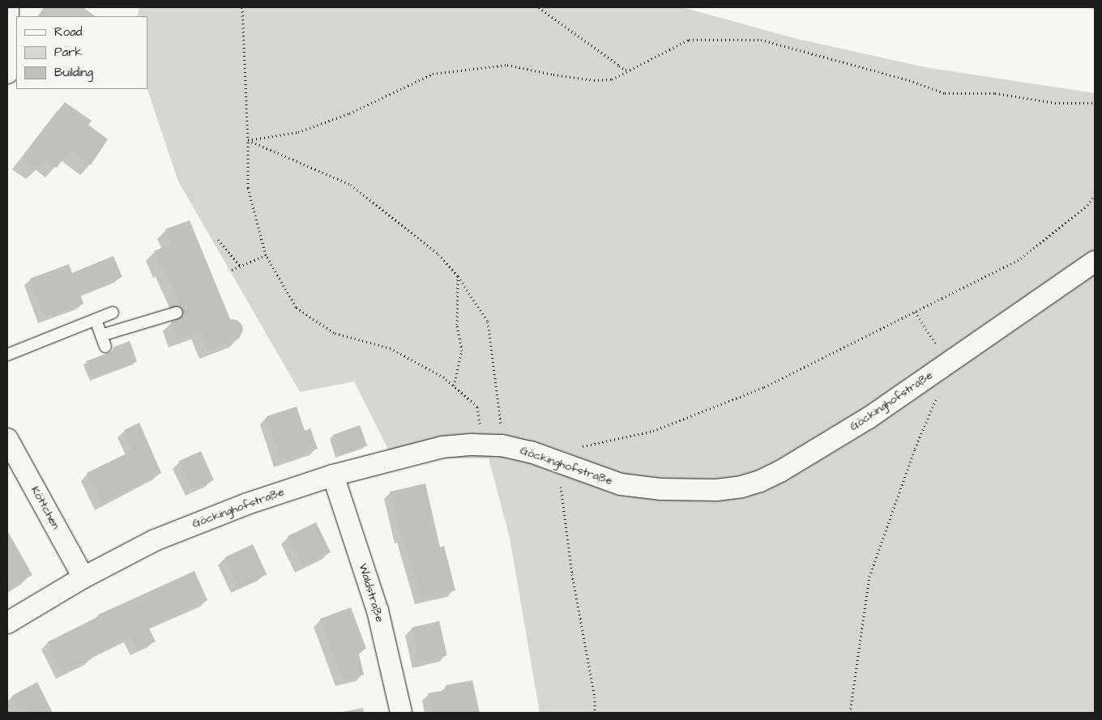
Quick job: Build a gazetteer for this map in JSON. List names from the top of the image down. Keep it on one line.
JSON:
{"streets":{"street":["Göckinghofstraße","Köttchen","Waldstraße"]},"crossings":[["Göckinghofstraße","Köttchen"],["Göckinghofstraße","Waldstraße"]],"legend":["Road","Park","Building"]}
